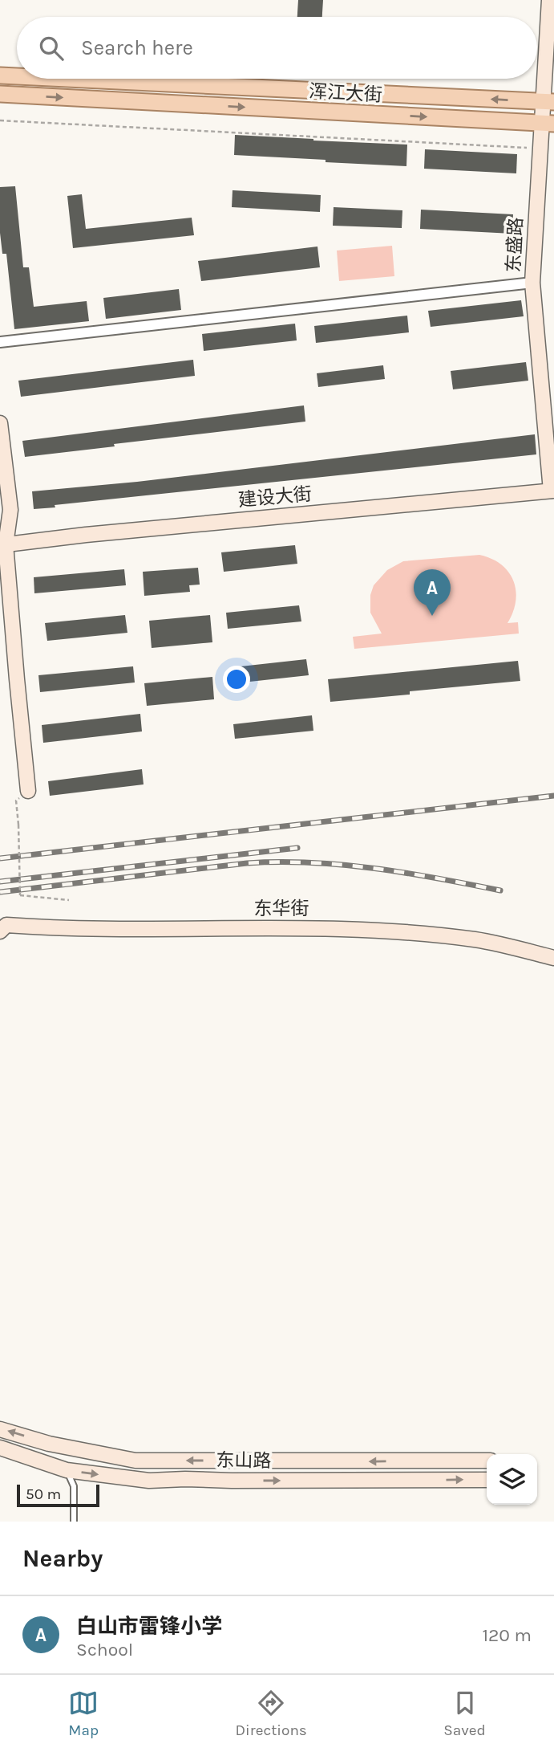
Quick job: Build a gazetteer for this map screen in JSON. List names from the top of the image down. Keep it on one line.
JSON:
{"streets":{"main road":["浑江大街"],"street":["东盛路","建设大街","东华街","东山路"]},"crossings":[["浑江大街","东盛路"],["东盛路","建设大街"]],"scale_bar":"50 m","page":{"search":"Search here","pins":"A","scale":"50 m","heading":"Nearby","list":[{"mark":"A","name":"白山市雷锋小学","note":"School","value":"120 m"}],"nav":["Map","Directions","Saved"]}}
